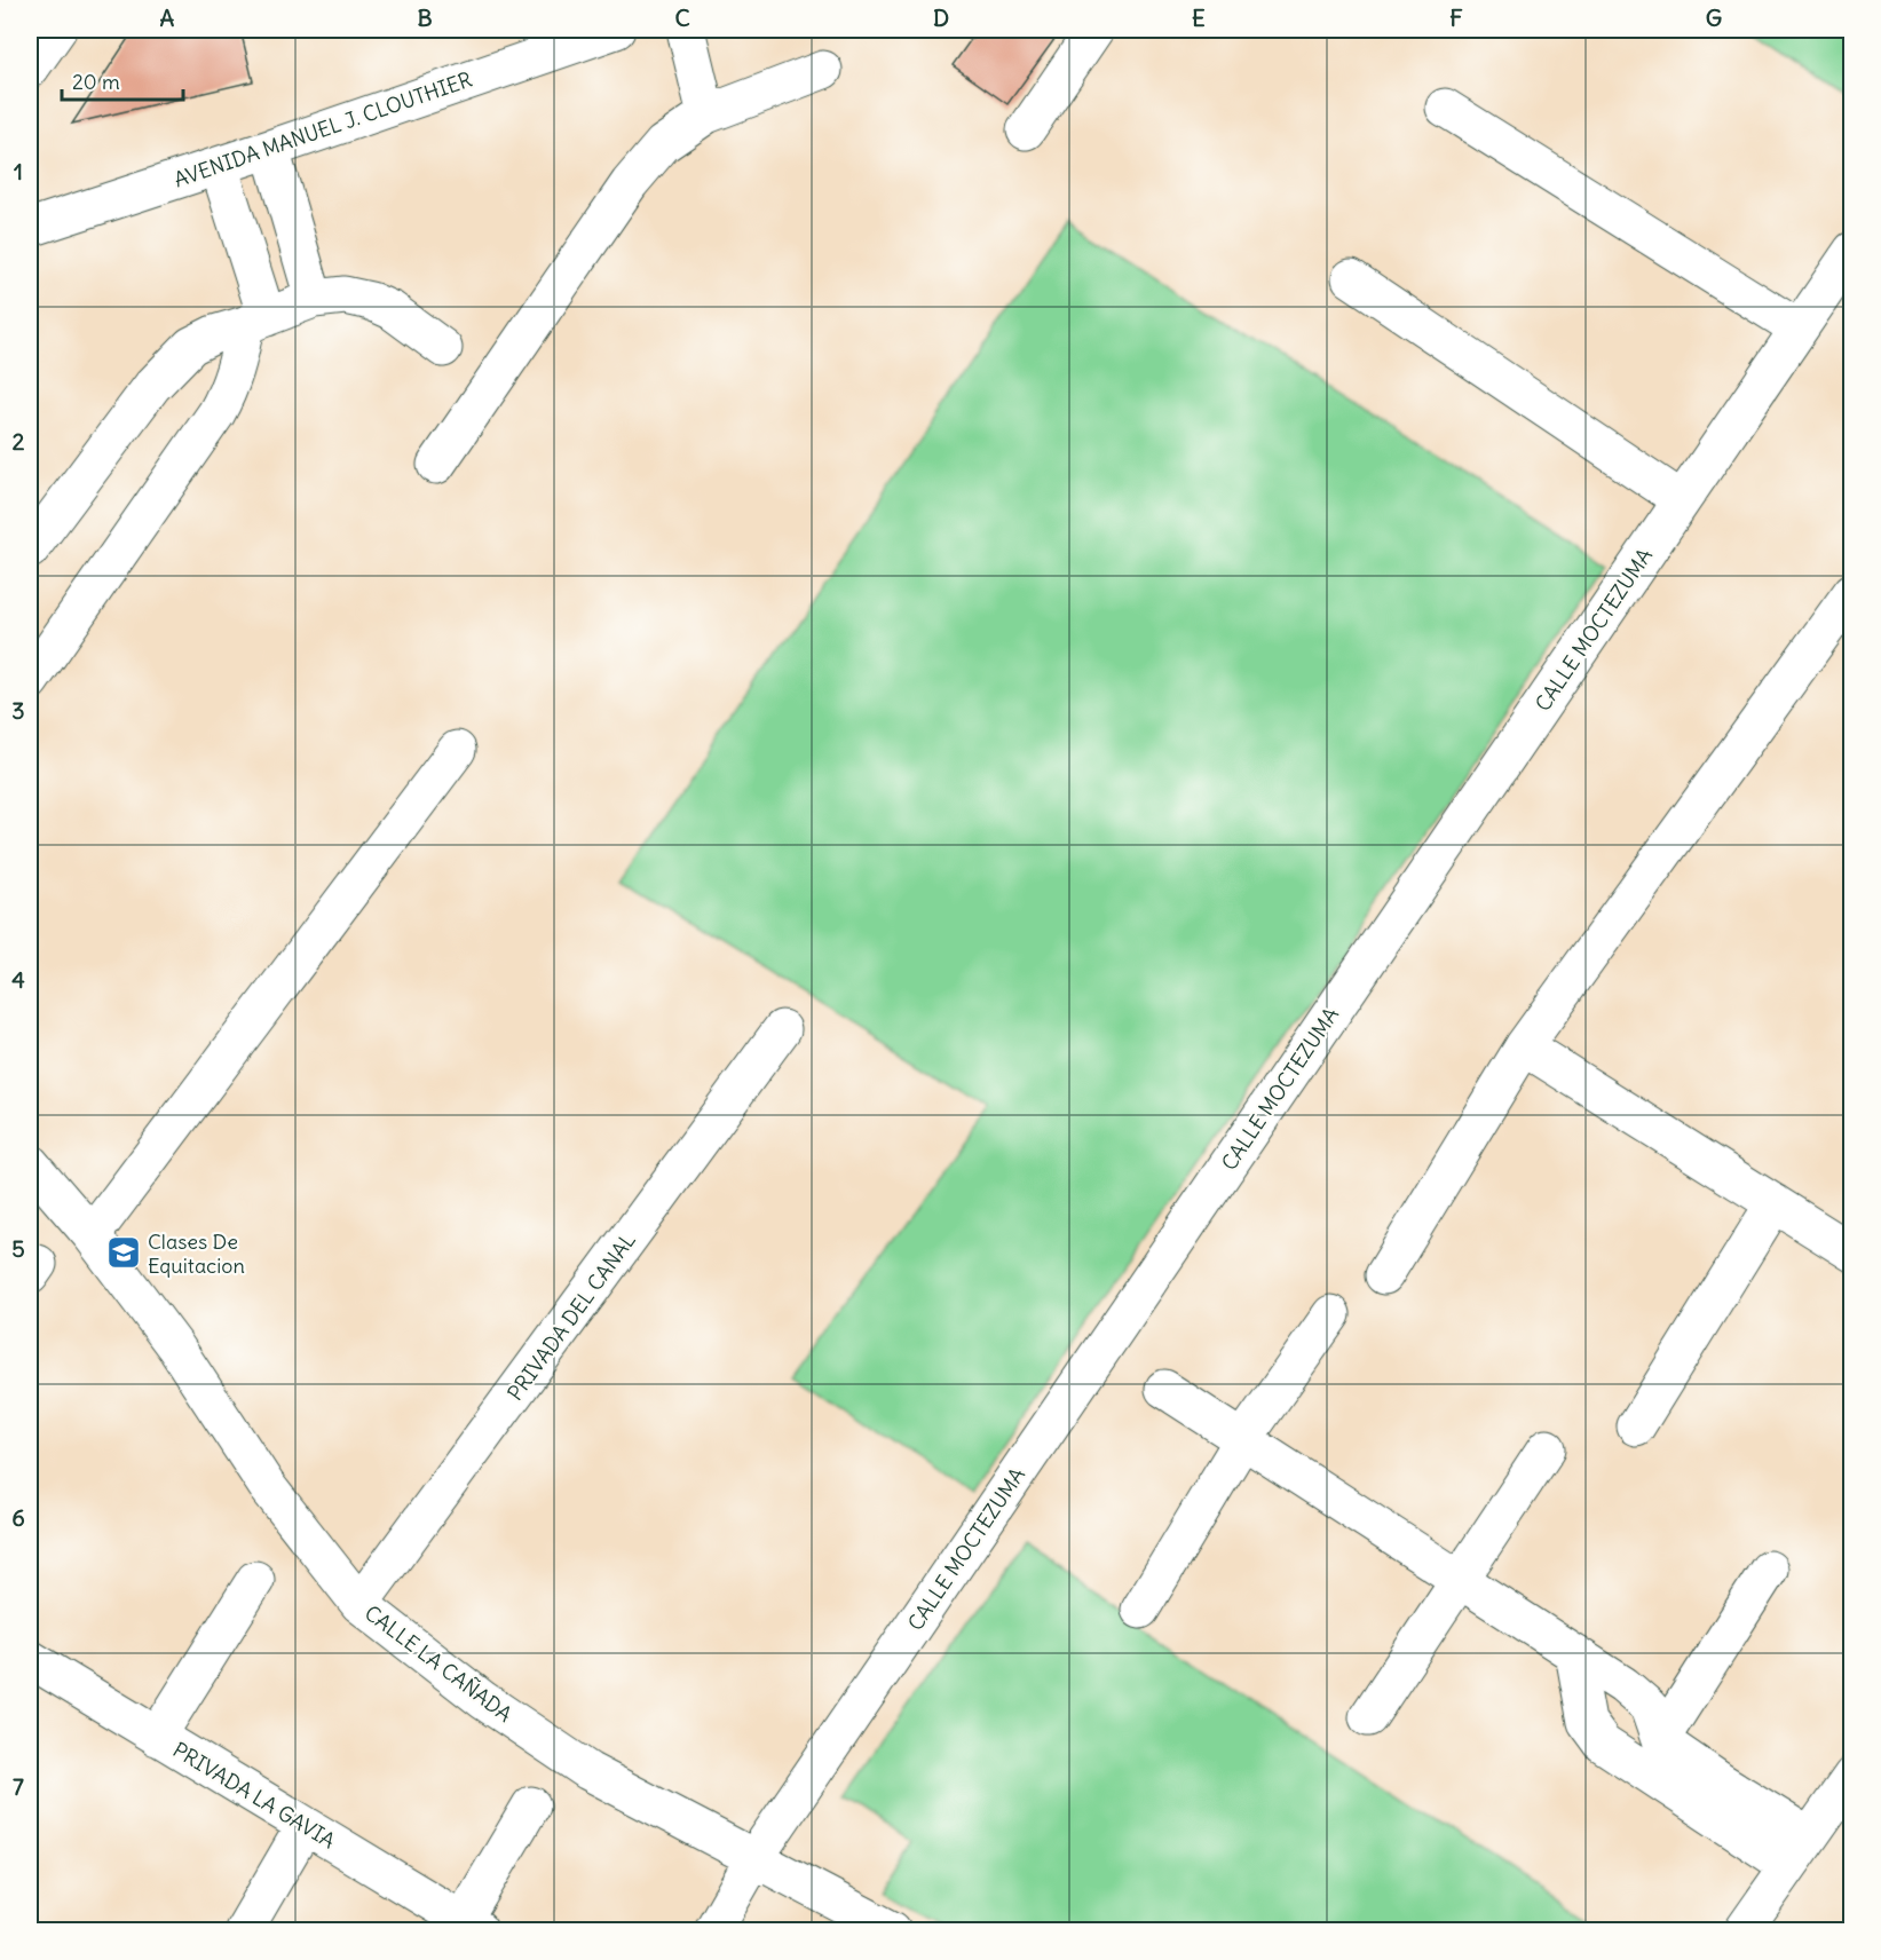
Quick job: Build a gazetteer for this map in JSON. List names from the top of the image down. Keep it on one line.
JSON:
{"streets":{"street":["AVENIDA MANUEL J. CLOUTHIER","CALLE MOCTEZUMA","PRIVADA DEL CANAL","CALLE LA CAÑADA","PRIVADA LA GAVIA"]},"crossings":[["CALLE MOCTEZUMA","CALLE LA CAÑADA"],["PRIVADA DEL CANAL","CALLE LA CAÑADA"]],"places":{"school or university":["Clases De Equitacion"]},"scale_bar":"20 m","grid":{"columns":["A","B","C","D","E","F","G"],"rows":["1","2","3","4","5","6","7"]}}
